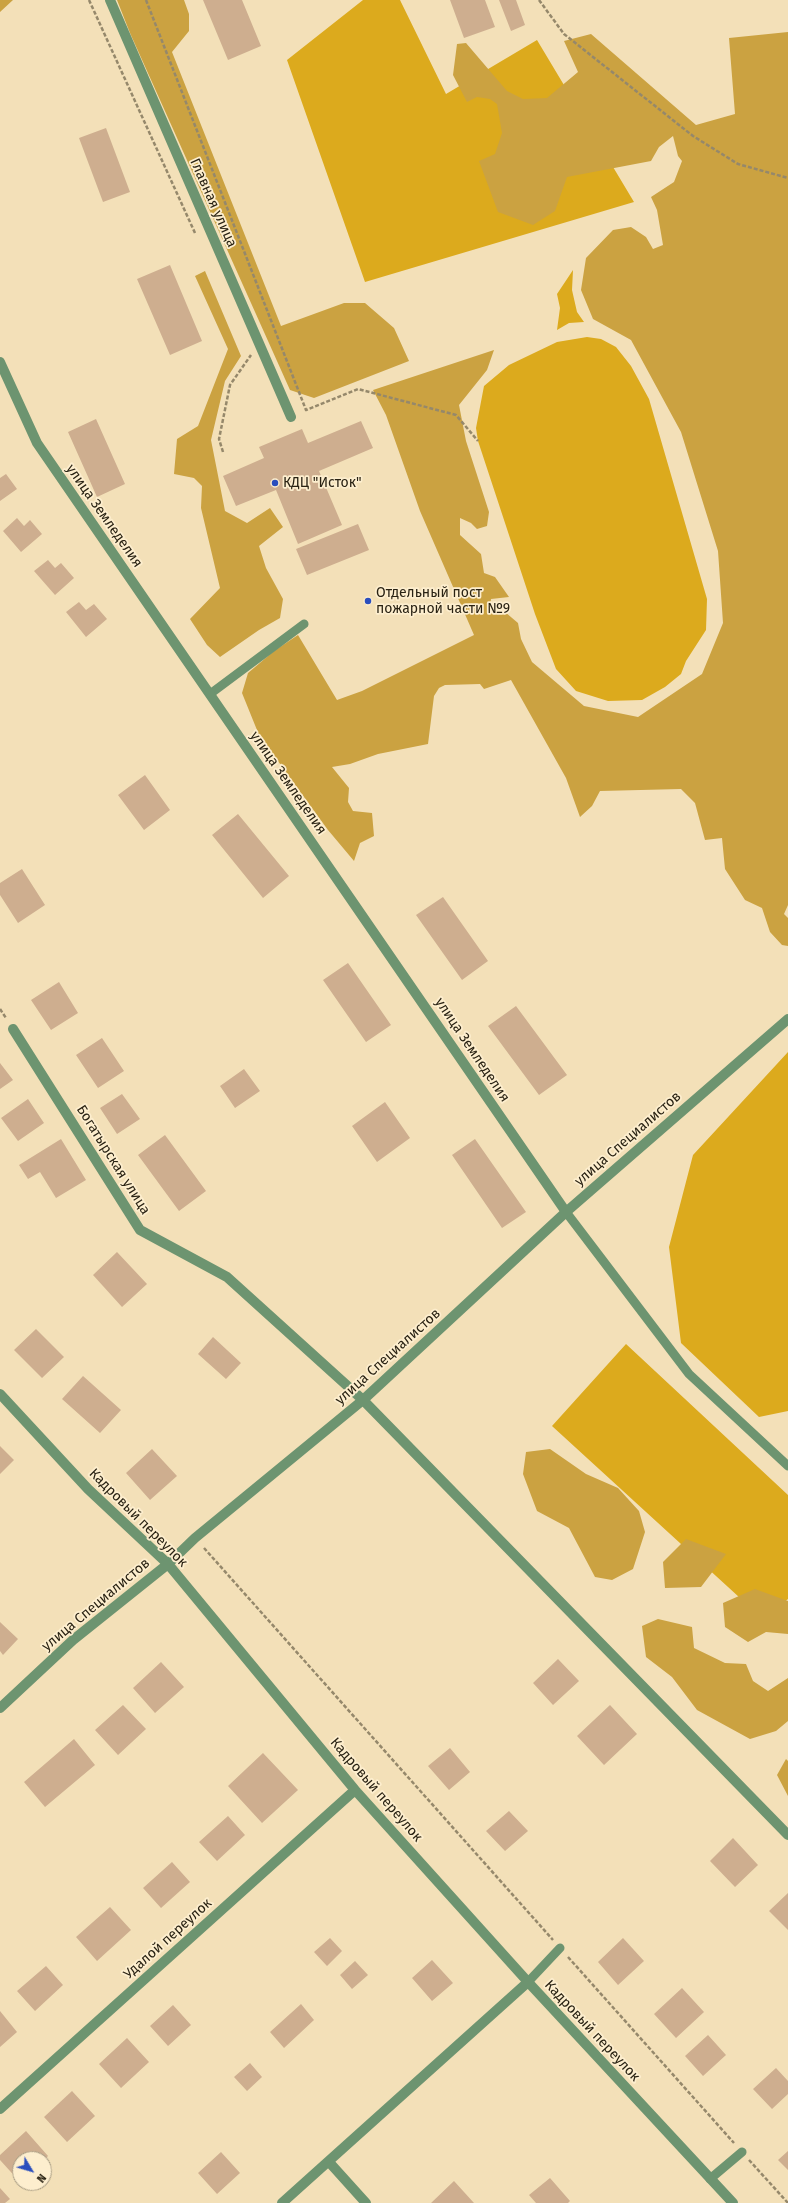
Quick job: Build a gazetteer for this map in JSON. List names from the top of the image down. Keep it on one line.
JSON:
{"streets":{"street":["Главная улица","улица Земледелия","улица Специалистов","Богатырская улица","Кадровый переулок","Удалой переулок"]},"crossings":[["улица Земледелия","улица Специалистов"],["улица Специалистов","Богатырская улица"],["улица Специалистов","Кадровый переулок"],["Кадровый переулок","Удалой переулок"]],"places":["КДЦ \"Исток\"","Отдельный пост пожарной части №9"],"north":"bottom right"}
